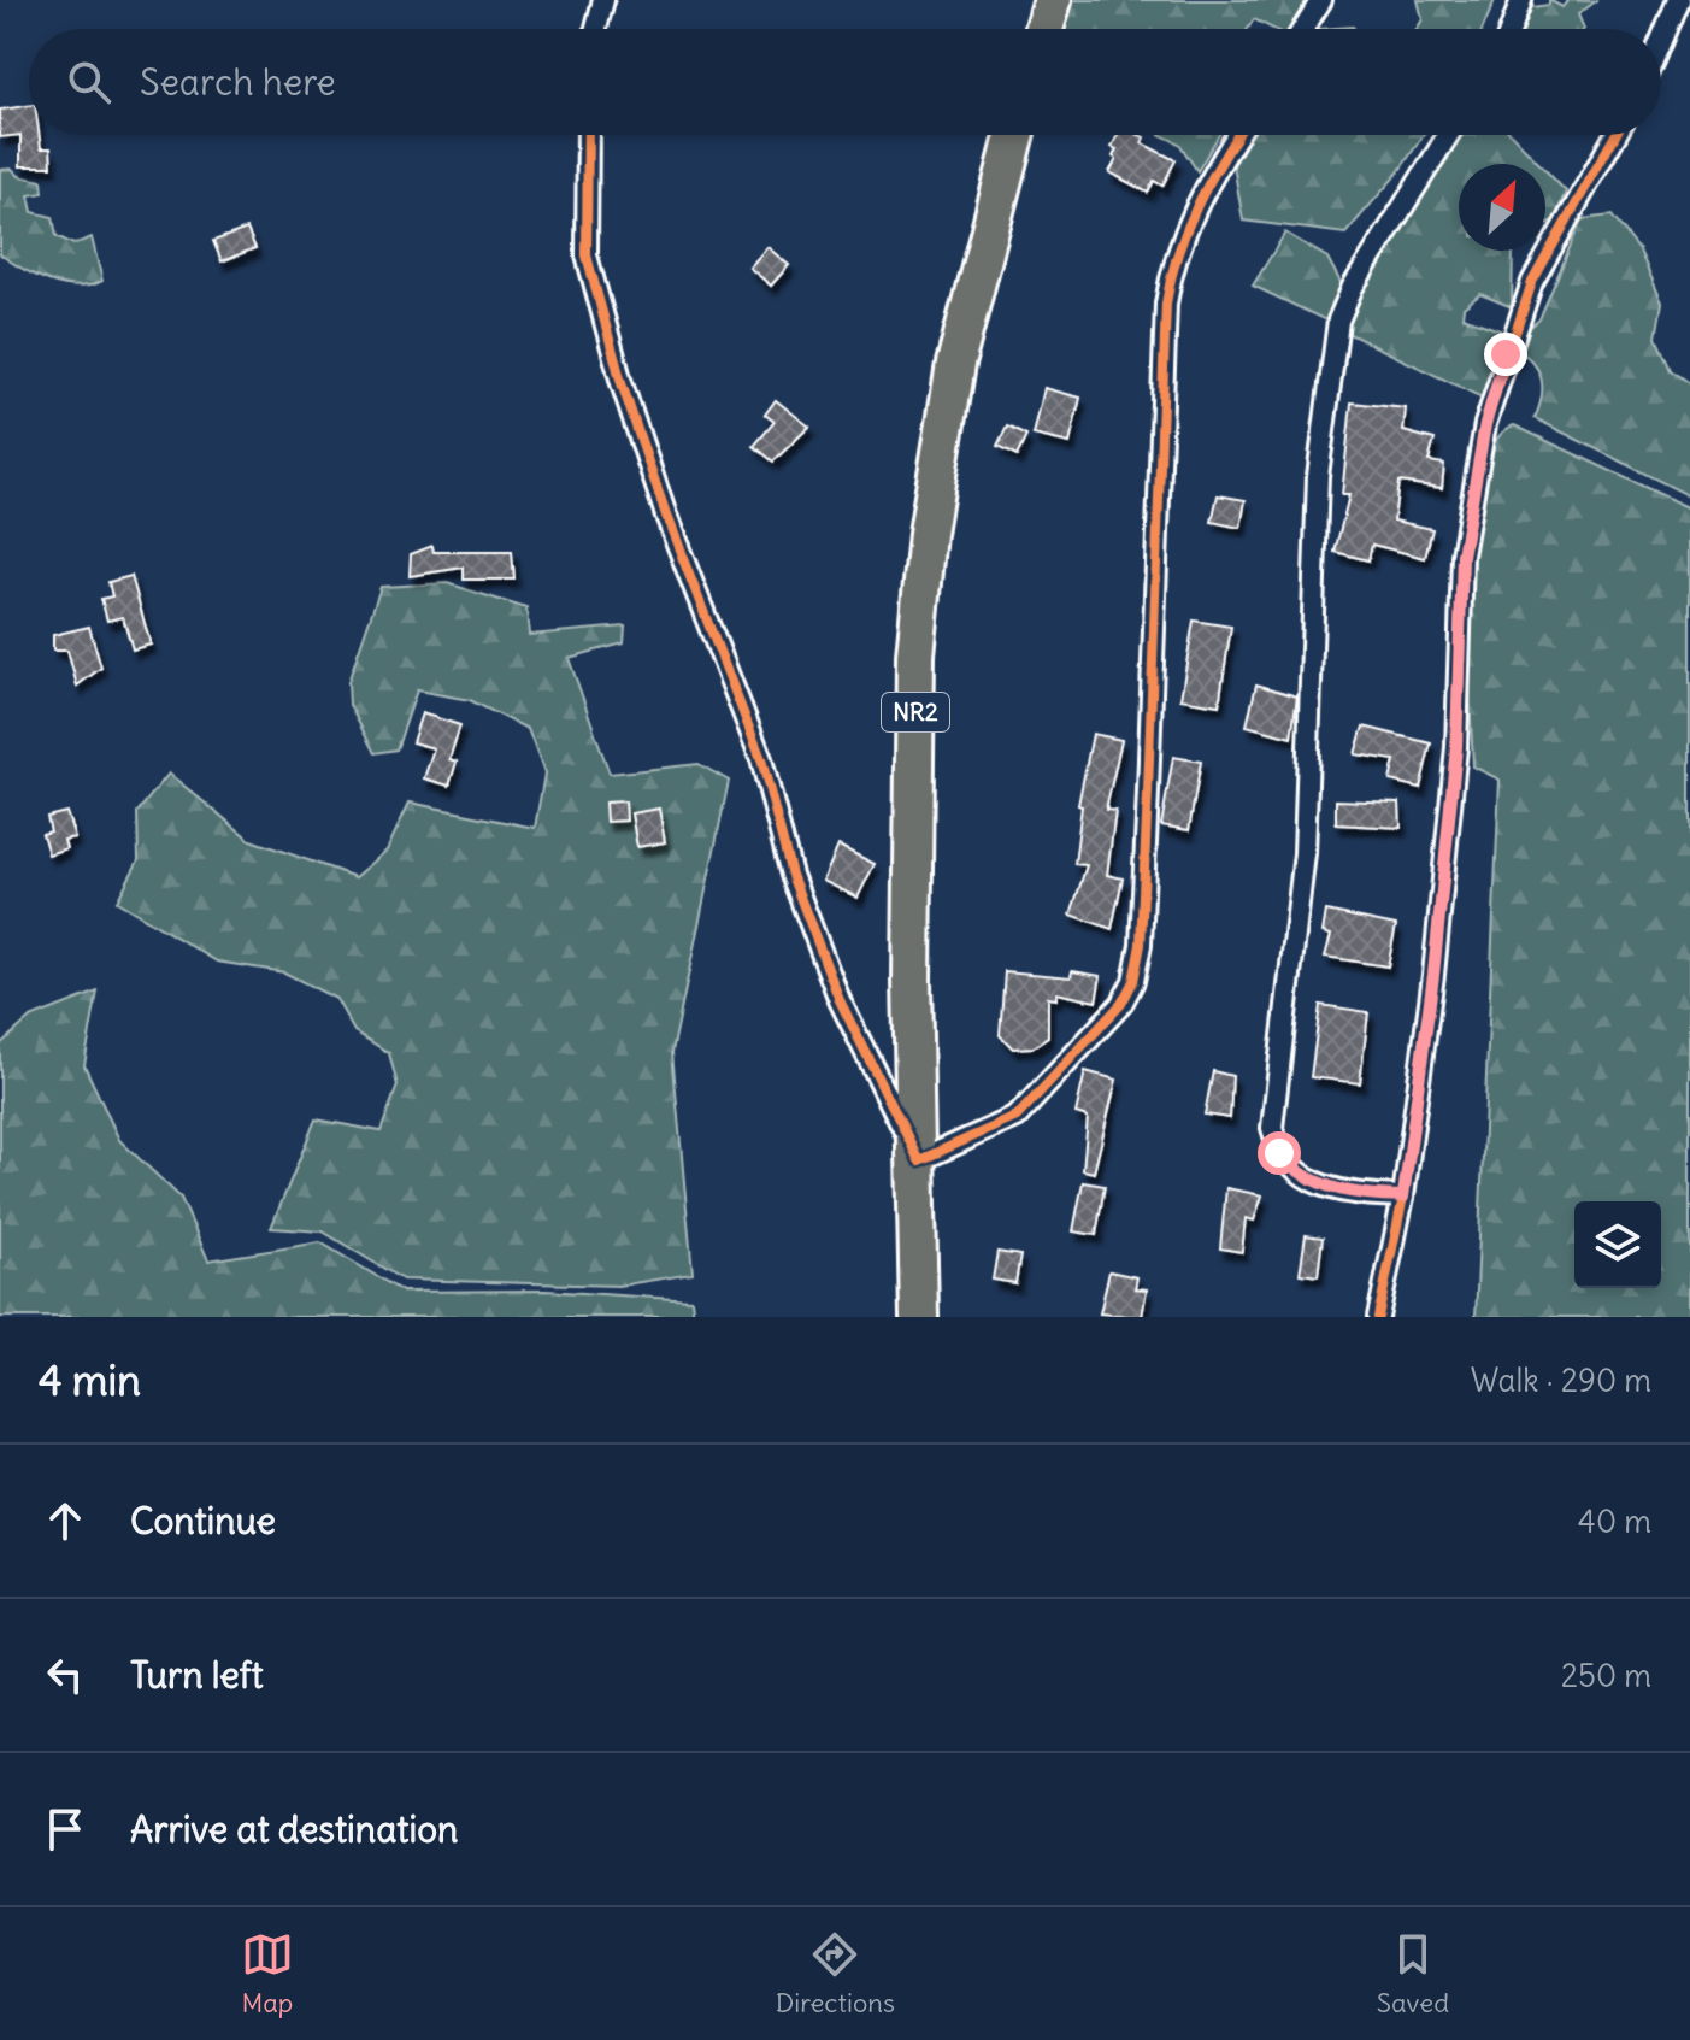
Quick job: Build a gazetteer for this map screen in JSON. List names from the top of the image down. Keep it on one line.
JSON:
{"streets":{"highway":["NR2"]},"north":"top right","page":{"search":"Search here","heading":["4 min","Walk · 290 m"],"list":[["Continue","40 m"],["Turn left","250 m"],"Arrive at destination"],"nav":["Map","Directions","Saved"]}}
